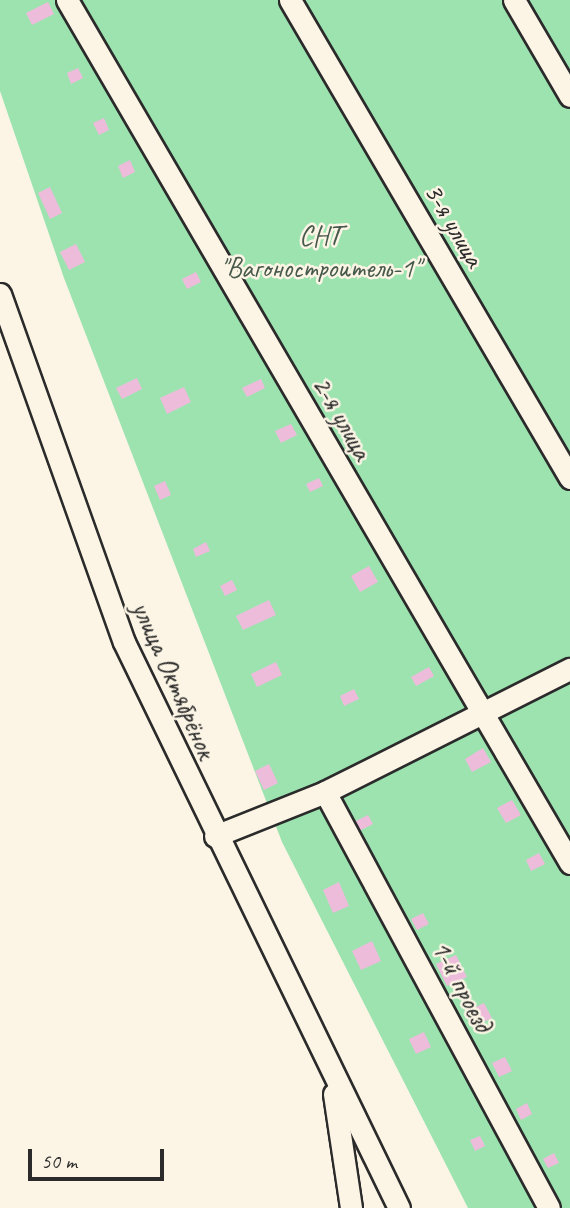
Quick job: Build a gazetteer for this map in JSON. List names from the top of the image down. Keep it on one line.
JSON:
{"streets":{"street":["3-я улица","2-я улица","улица Октябрёнок","1-й проезд"]},"parks":["СНТ \"Вагоностроитель-1\""],"scale_bar":"50 m"}
